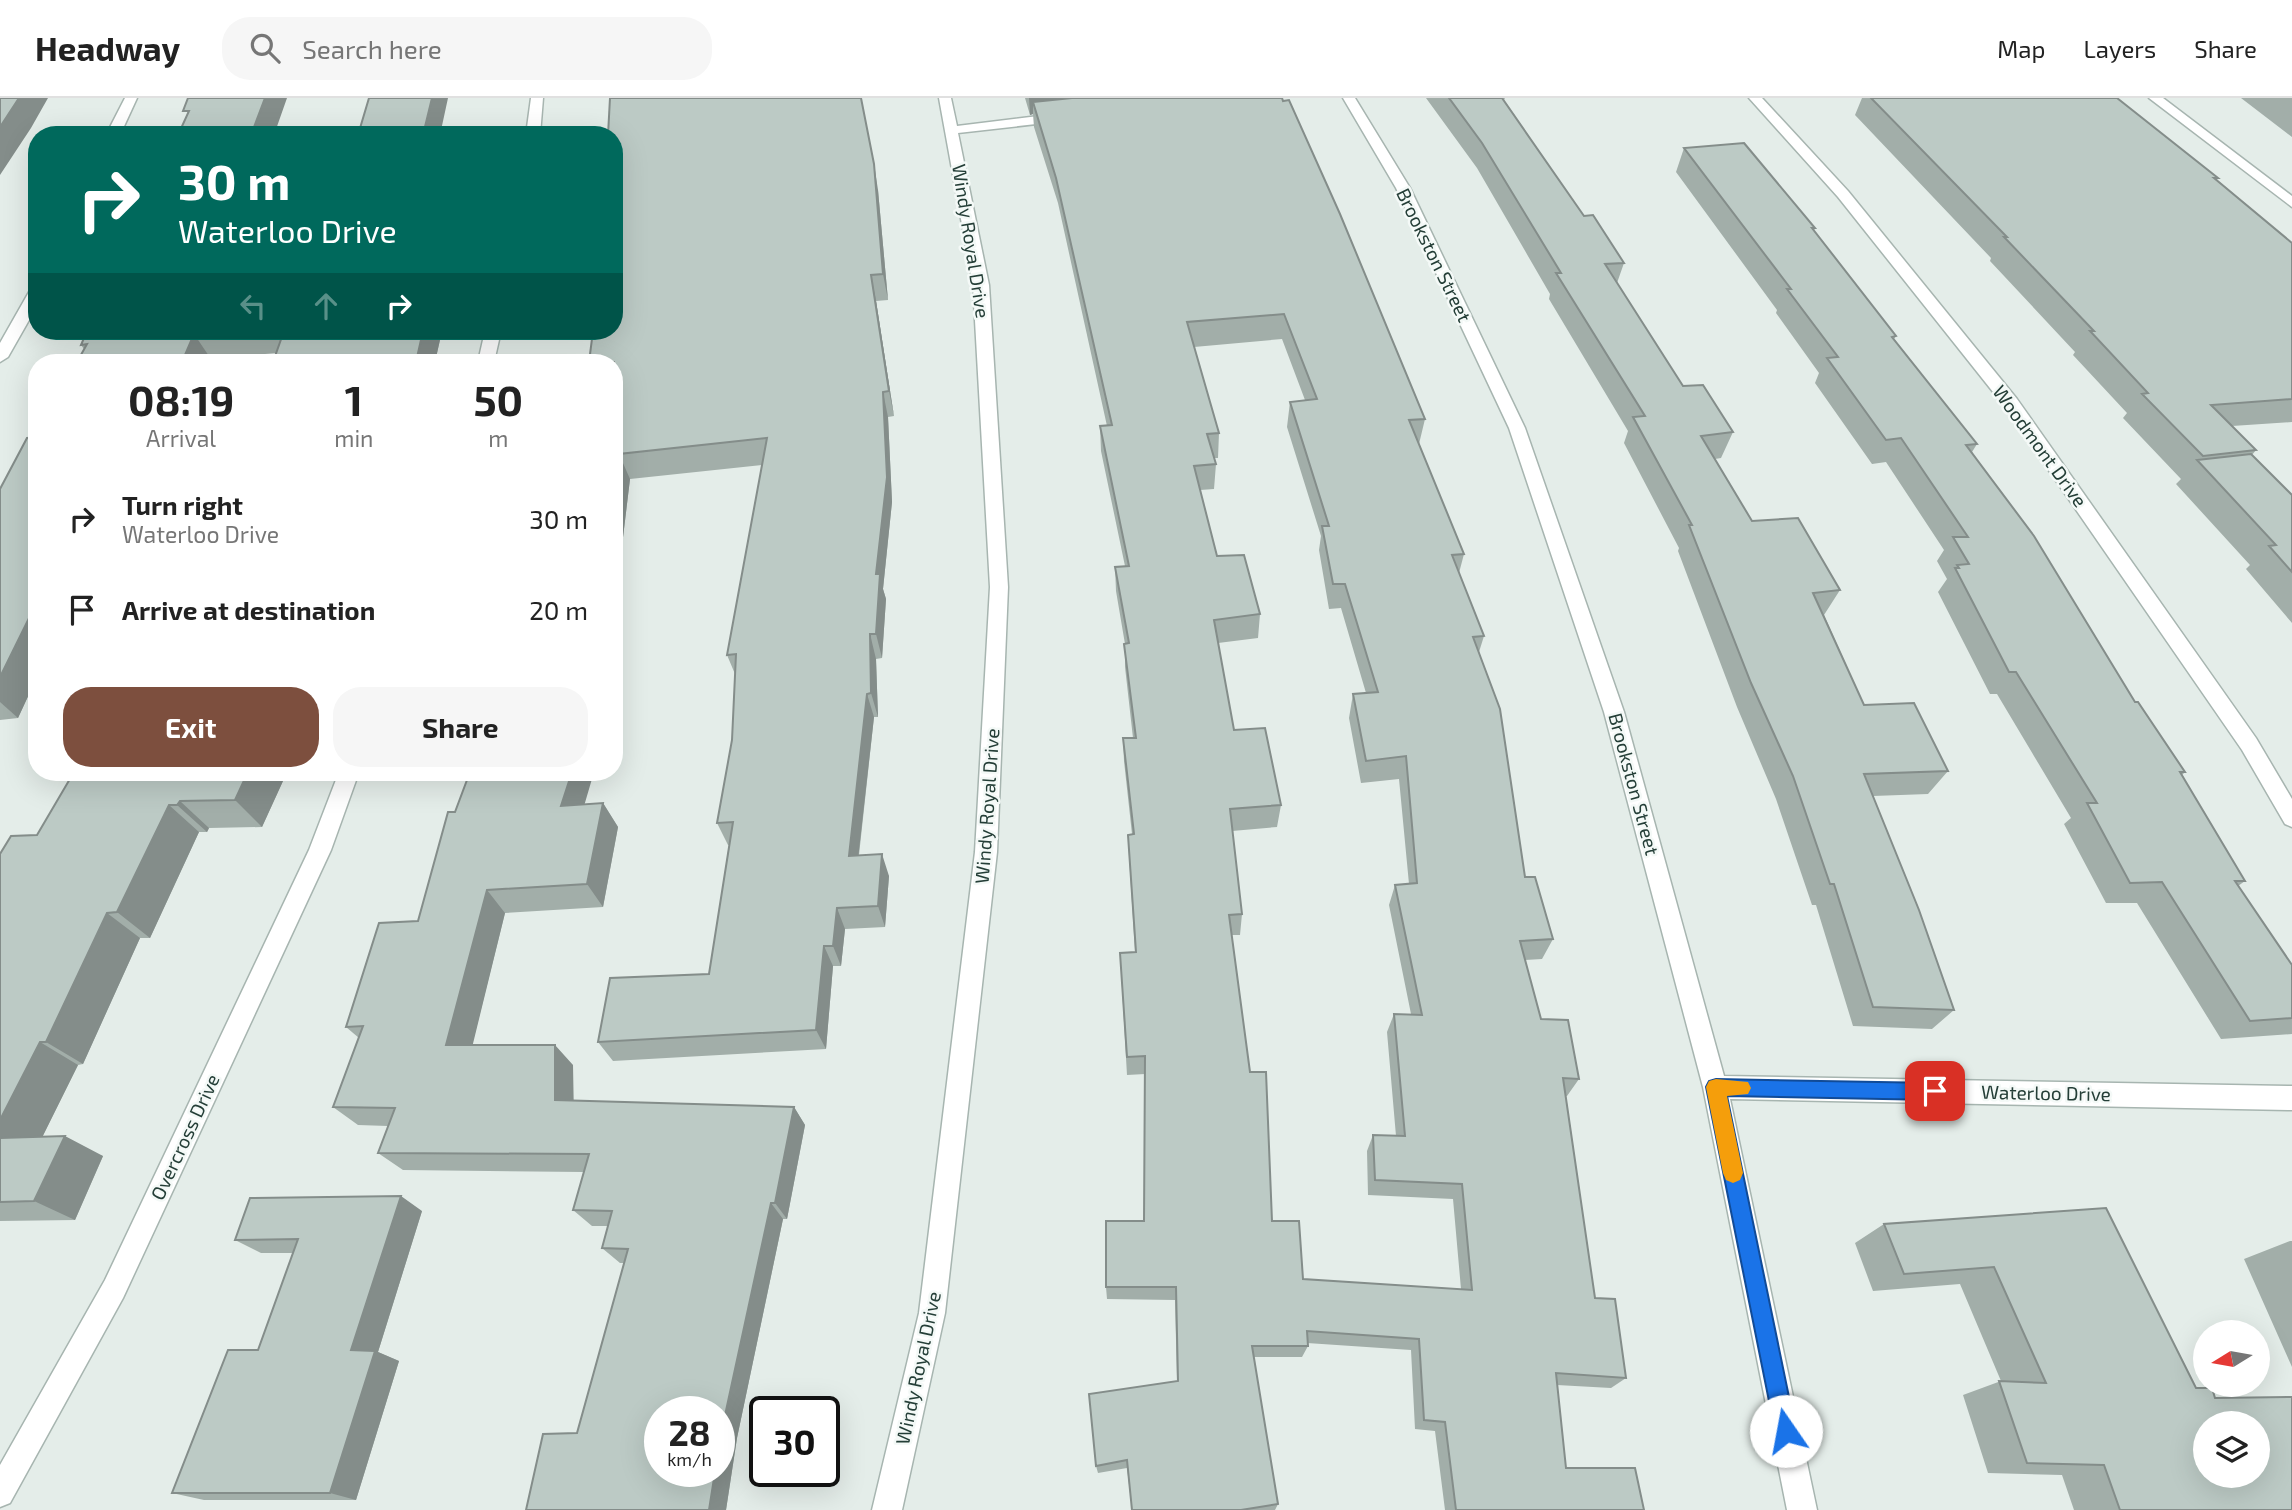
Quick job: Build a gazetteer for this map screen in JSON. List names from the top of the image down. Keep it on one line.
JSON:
{"streets":{"street":["Windy Royal Drive","Brookston Street","Woodmont Drive","Waterloo Drive","Overcross Drive"]},"crossings":[["Brookston Street","Waterloo Drive"]],"north":"left","page":{"header":"Headway","search":"Search here","nav":["Map","Layers","Share"],"turn":["30 m","Waterloo Drive"],"eta":["08:19","Arrival","1","min","50","m"],"list":[{"name":"Turn right","note":"Waterloo Drive","value":"30 m"},{"name":"Arrive at destination","value":"20 m"}],"buttons":["Exit","Share"],"speed":"28 km/h","limit":"30"}}
